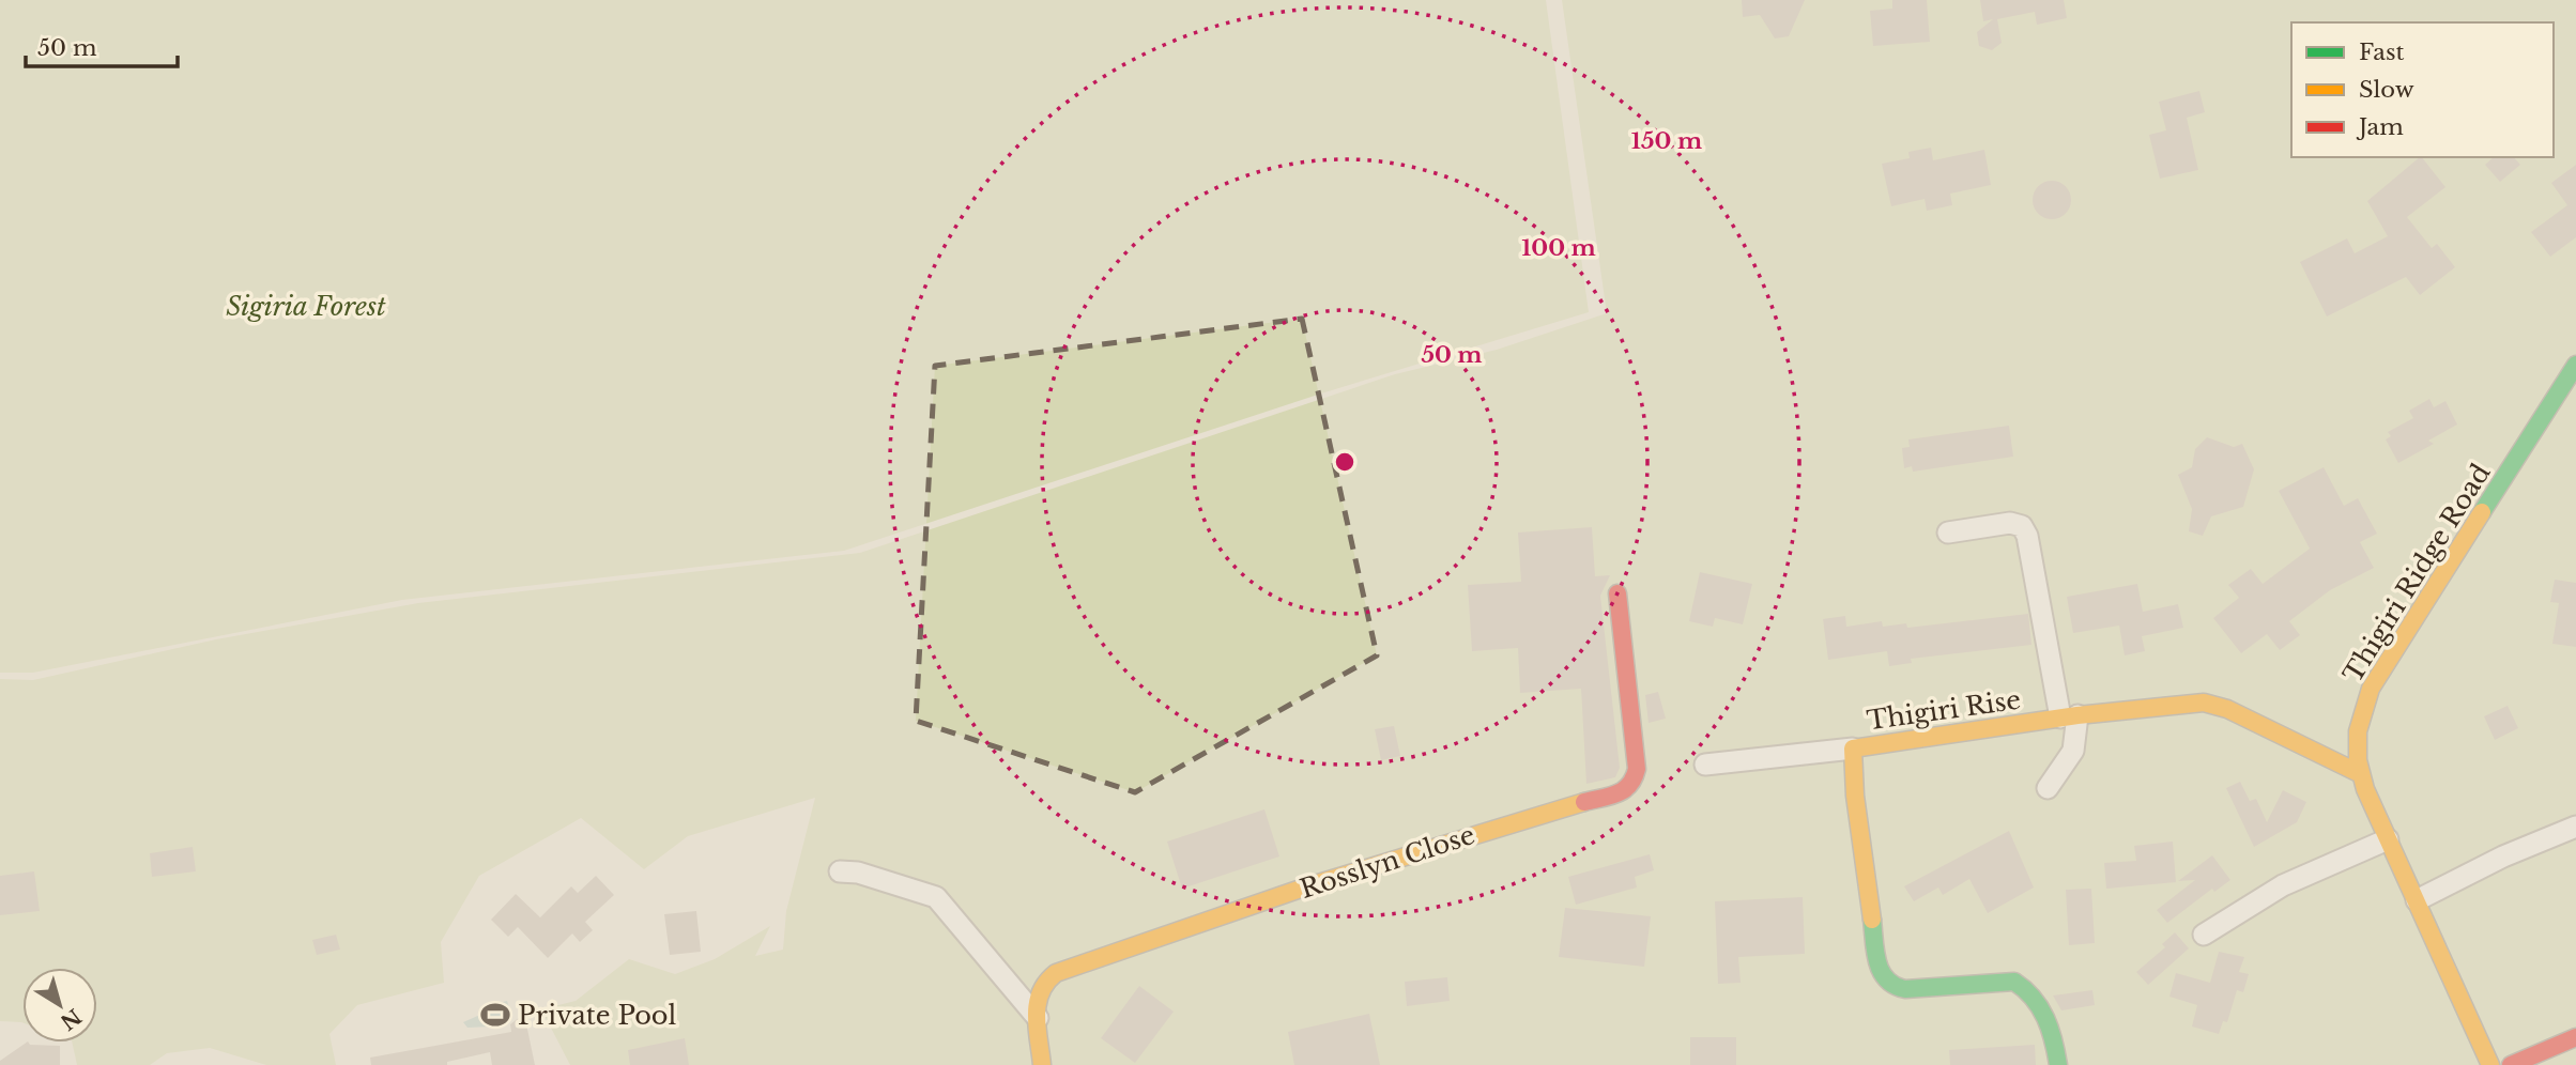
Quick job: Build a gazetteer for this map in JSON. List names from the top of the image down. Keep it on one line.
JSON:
{"streets":{"street":["Thigiri Ridge Road","Thigiri Rise","Rosslyn Close"]},"crossings":[["Thigiri Ridge Road","Thigiri Rise"]],"parks":["Sigiria Forest"],"places":{"sports":["Private Pool"]},"legend":["Fast","Slow","Jam"],"scale_bar":"50 m","north":"bottom right","rings":["150 m","100 m","50 m"]}
